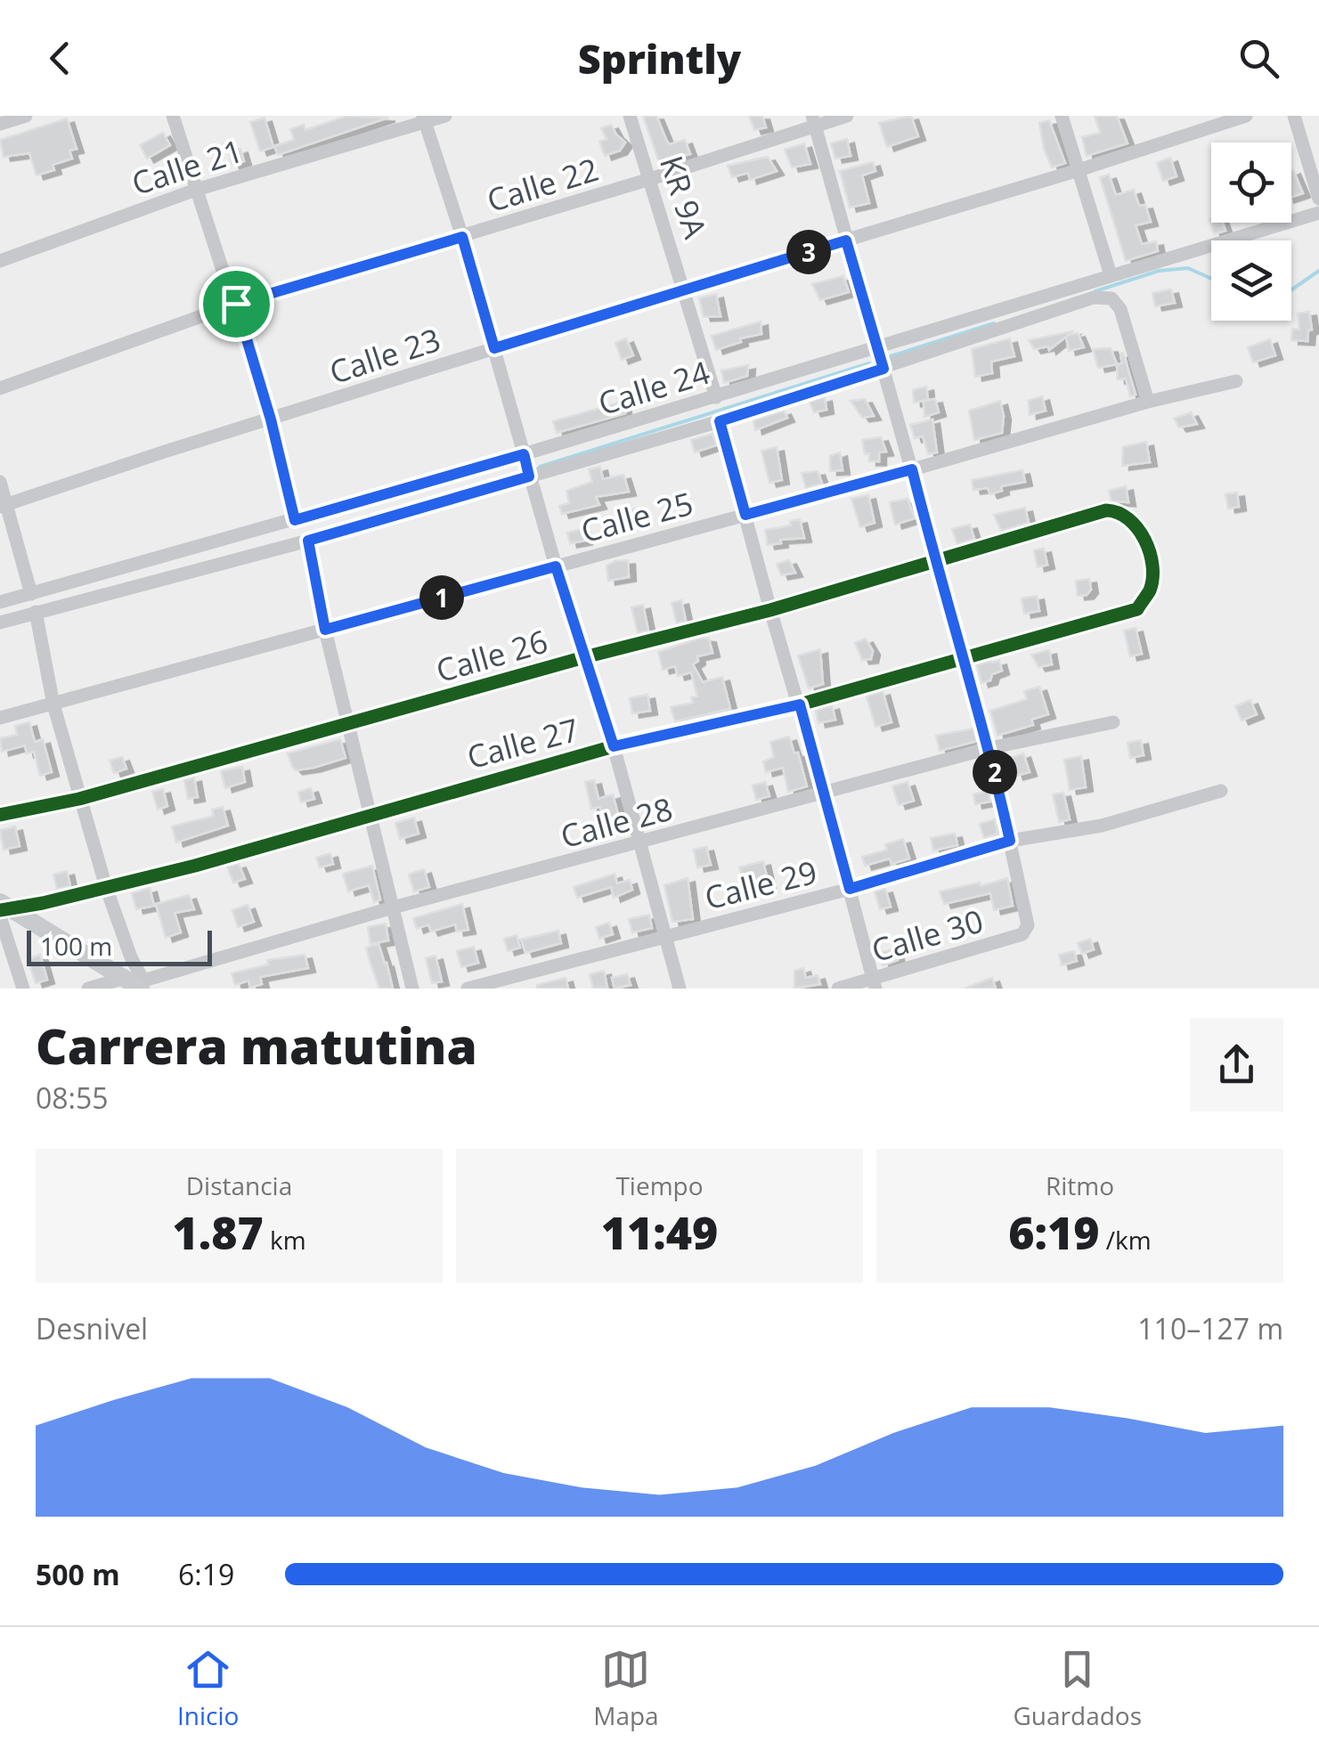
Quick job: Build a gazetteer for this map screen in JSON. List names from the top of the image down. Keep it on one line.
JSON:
{"streets":{"street":["Calle 21","Calle 22","KR 9A","Calle 23","Calle 24","Calle 25","Calle 26","Calle 27","Calle 28","Calle 29","Calle 30"]},"crossings":[["Calle 22","KR 9A"],["KR 9A","Calle 23"],["KR 9A","Calle 24"],["Calle 24","Calle 25"],["Calle 26","Calle 27"],["Calle 29","Calle 30"]],"scale_bar":"100 m","page":{"header":"Sprintly","pins":["3","1","2"],"scale":"100 m","heading":["Carrera matutina","08:55"],"stats":[["Distancia","1.87 km"],["Tiempo","11:49"],["Ritmo","6:19 /km"]],"chart":["Desnivel","110–127 m"],"list":[{"name":"500 m","note":"6:19"}],"tabs":["Inicio","Mapa","Guardados"]}}
